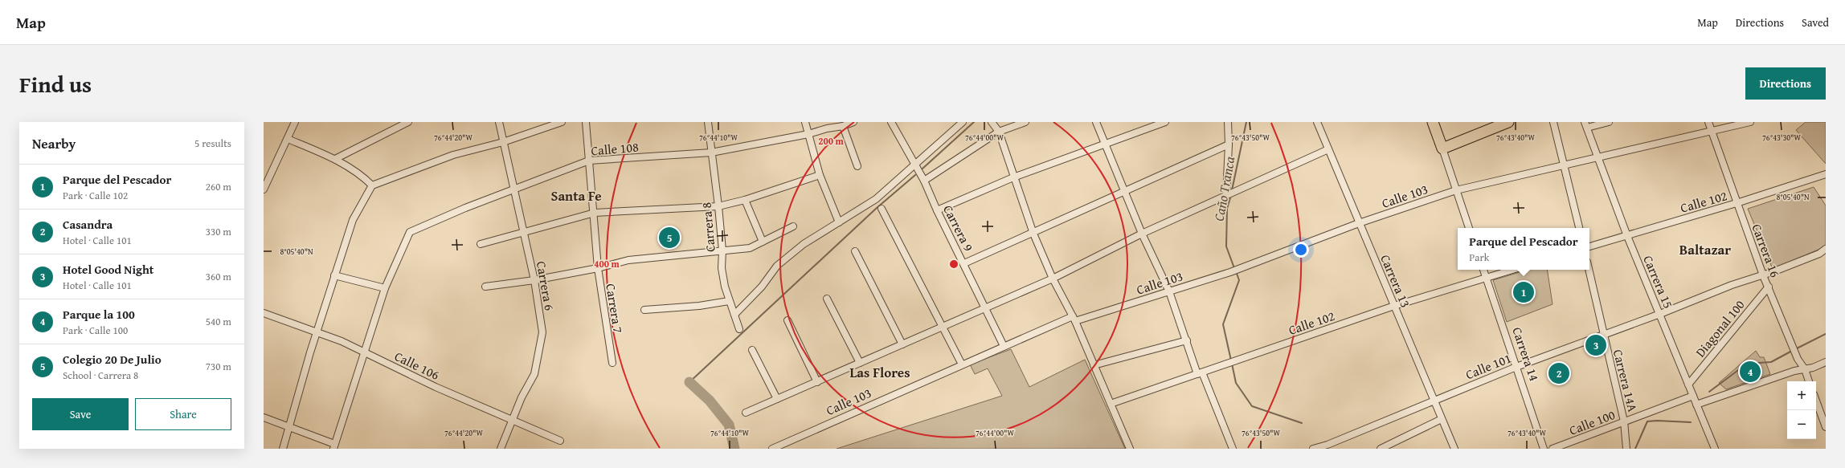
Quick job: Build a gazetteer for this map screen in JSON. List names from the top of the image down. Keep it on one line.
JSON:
{"streets":{"street":["Calle 108","Calle 103","Calle 102","Carrera 8","Carrera 9","Carrera 16","Carrera 13","Carrera 15","Carrera 6","Carrera 7","Diagonal 100","Carrera 14","Calle 106","Calle 101","Carrera 14A","Calle 100"]},"crossings":[["Calle 108","Carrera 8"],["Calle 108","Carrera 6"],["Calle 108","Carrera 7"],["Calle 108","Calle 106"],["Calle 103","Carrera 9"],["Calle 103","Carrera 16"],["Calle 103","Carrera 13"],["Calle 103","Carrera 15"],["Calle 102","Carrera 16"],["Calle 102","Carrera 13"],["Calle 102","Carrera 15"],["Calle 102","Carrera 14"],["Carrera 16","Diagonal 100"],["Carrera 16","Calle 101"],["Carrera 13","Calle 101"],["Carrera 15","Diagonal 100"],["Carrera 15","Calle 101"],["Carrera 15","Calle 100"],["Carrera 6","Calle 106"],["Carrera 14","Calle 101"],["Calle 101","Carrera 14A"],["Carrera 14A","Calle 100"]],"districts":["Santa Fe","Baltazar","Las Flores"],"water":["Caño Tranca"],"page":{"header":"Map","nav":["Map","Directions","Saved"],"title":"Find us","buttons":["Directions",["Save","Share"]],"heading":["Nearby","5 results"],"list":[{"mark":"1","name":"Parque del Pescador","note":"Park · Calle 102","value":"260 m"},{"mark":"2","name":"Casandra","note":"Hotel · Calle 101","value":"330 m"},{"mark":"3","name":"Hotel Good Night","note":"Hotel · Calle 101","value":"360 m"},{"mark":"4","name":"Parque la 100","note":"Park · Calle 100","value":"540 m"},{"mark":"5","name":"Colegio 20 De Julio","note":"School · Carrera 8","value":"730 m"}],"pins":["5","1","3","4","2"],"popup":["Parque del Pescador","Park"],"map_buttons":["+","−"]},"coordinates":["76°44'20\"W","76°44'10\"W","76°44'00\"W","76°43'50\"W","76°43'40\"W","76°43'30\"W","8°05'40\"N"],"rings":["200 m","400 m"]}
